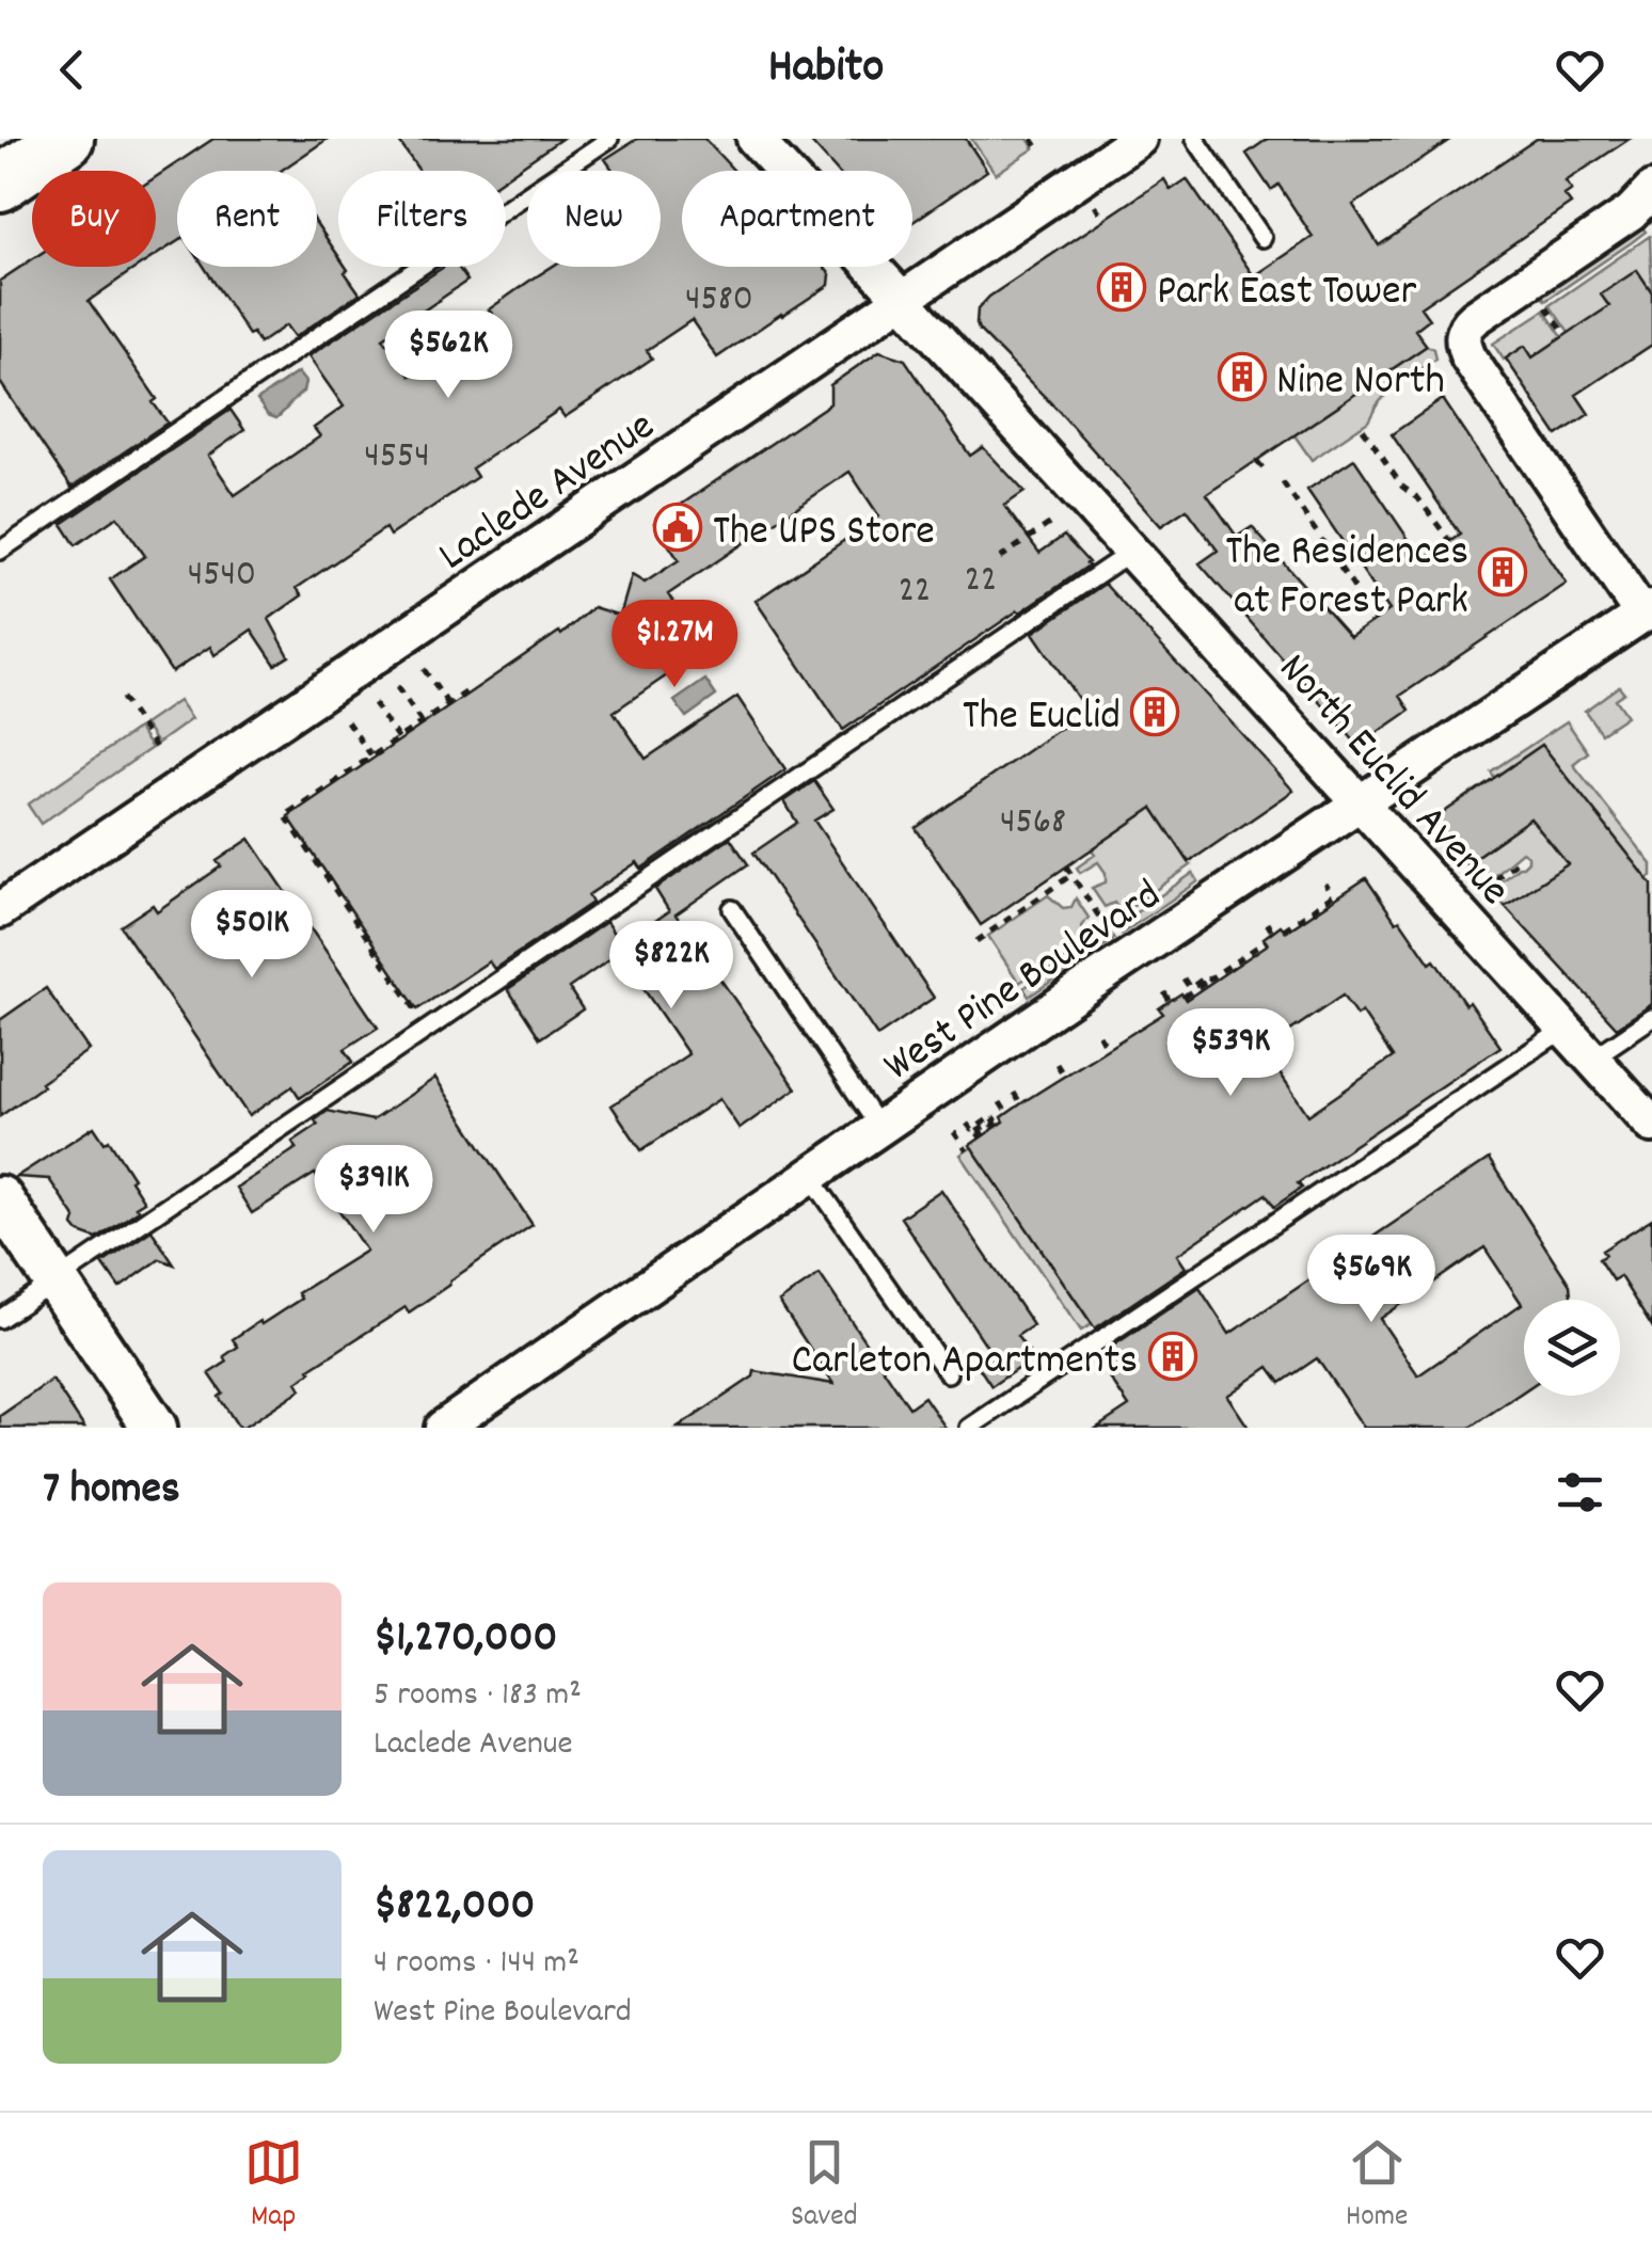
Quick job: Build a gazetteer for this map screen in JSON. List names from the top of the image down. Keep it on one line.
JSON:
{"streets":{"street":["Laclede Avenue","North Euclid Avenue","West Pine Boulevard"]},"crossings":[["Laclede Avenue","North Euclid Avenue"],["North Euclid Avenue","West Pine Boulevard"]],"places":{"building":["Park East Tower","Nine North","The Residences at Forest Park","The Euclid","Carleton Apartments"],"public building":["The UPS Store"]},"house_numbers":["4580","4554","4540","22","22","4568"],"page":{"header":"Habito","chip":["Buy","Rent","Filters","New","Apartment"],"price":["$562K","$1.27M","$501K","$822K","$539K","$391K","$569K"],"heading":"7 homes","list":[{"name":"$1,270,000","note":"5 rooms · 183 m² · Laclede Avenue"},{"name":"$822,000","note":"4 rooms · 144 m² · West Pine Boulevard"}],"tabs":["Map","Saved","Home"]}}
